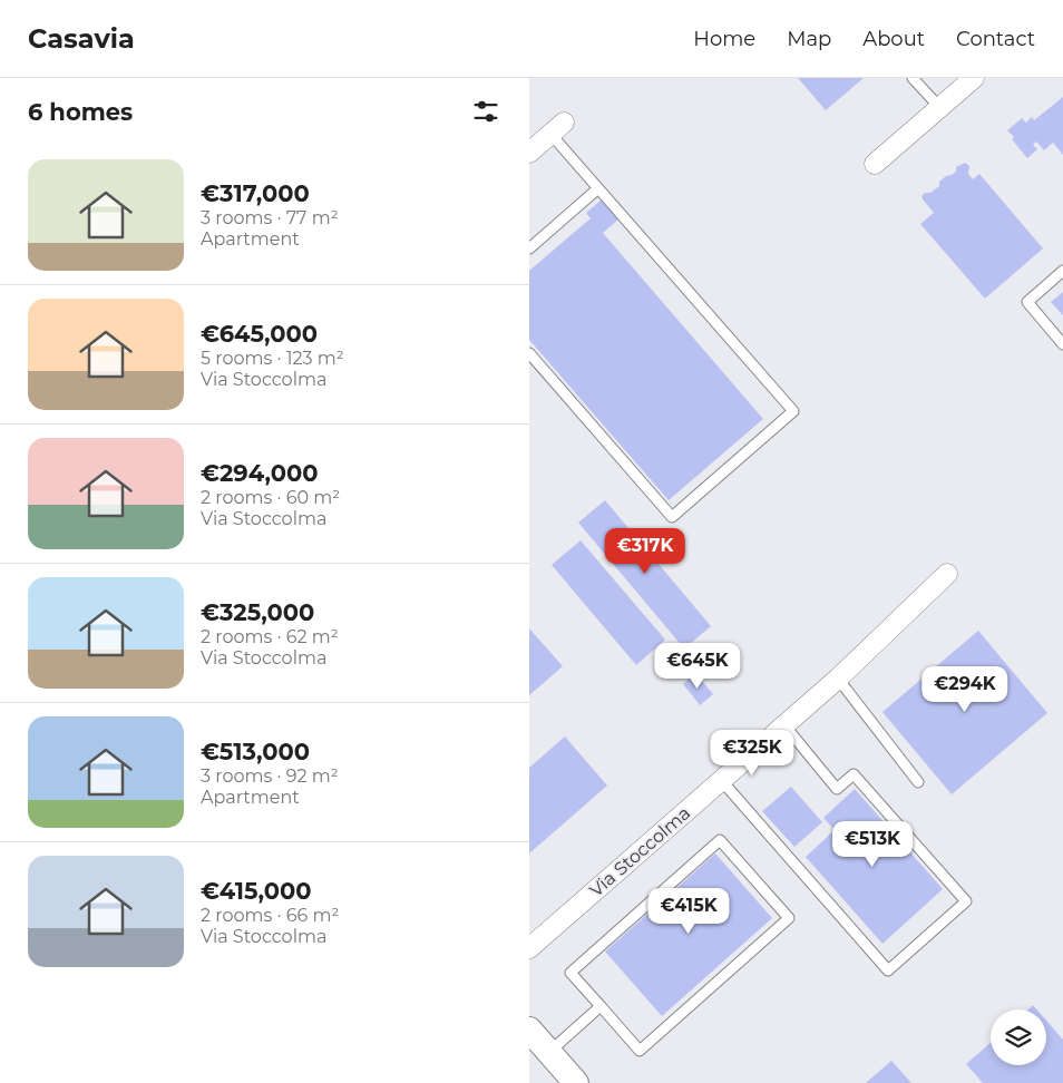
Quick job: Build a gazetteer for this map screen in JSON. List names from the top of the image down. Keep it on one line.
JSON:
{"streets":{"street":["Via Stoccolma"]},"page":{"header":"Casavia","nav":["Home","Map","About","Contact"],"heading":"6 homes","list":[{"name":"€317,000","note":"3 rooms · 77 m² · Apartment"},{"name":"€645,000","note":"5 rooms · 123 m² · Via Stoccolma"},{"name":"€294,000","note":"2 rooms · 60 m² · Via Stoccolma"},{"name":"€325,000","note":"2 rooms · 62 m² · Via Stoccolma"},{"name":"€513,000","note":"3 rooms · 92 m² · Apartment"},{"name":"€415,000","note":"2 rooms · 66 m² · Via Stoccolma"}],"price":["€317K","€645K","€294K","€325K","€513K","€415K"]}}
